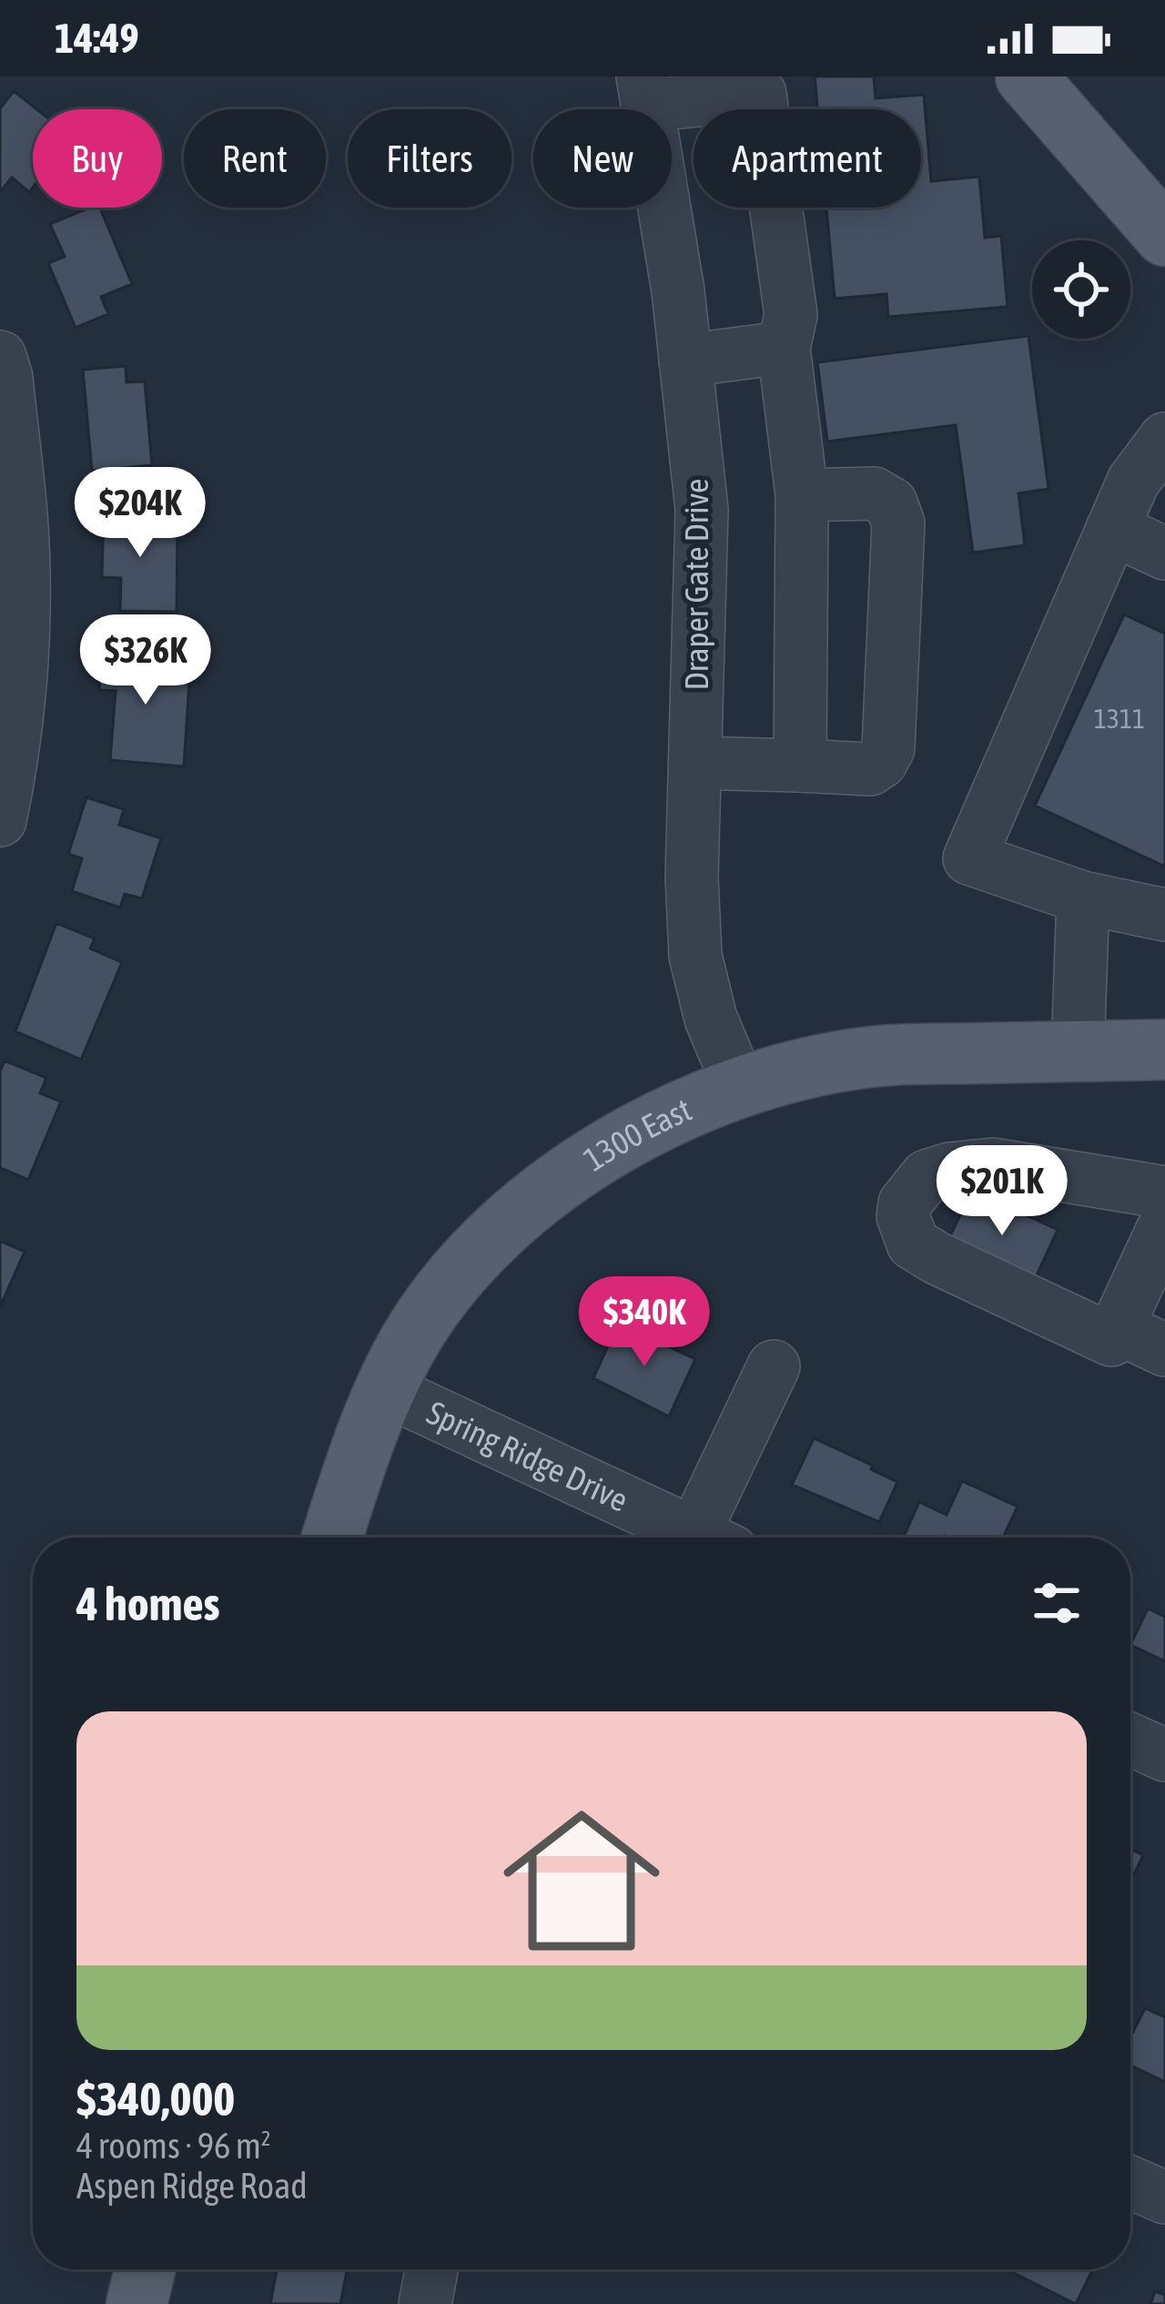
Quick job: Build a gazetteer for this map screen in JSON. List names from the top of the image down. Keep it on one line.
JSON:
{"streets":{"main road":["1300 East"],"street":["Draper Gate Drive","Spring Ridge Drive"]},"crossings":[["Draper Gate Drive","1300 East"],["1300 East","Spring Ridge Drive"]],"house_numbers":["1311"],"page":{"status":"14:49","chip":["Buy","Rent","Filters","New","Apartment"],"price":["$204K","$326K","$201K","$340K"],"heading":"4 homes","list":[{"name":"$340,000","note":"4 rooms · 96 m² · Aspen Ridge Road"}]}}
